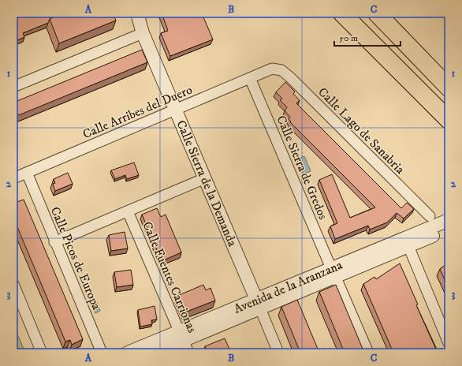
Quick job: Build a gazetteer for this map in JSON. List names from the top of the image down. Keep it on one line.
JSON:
{"streets":{"street":["Calle Arribes del Duero","Calle Lago de Sanabria","Calle Sierra de Gredos","Calle Sierra de la Demanda","Calle Picos de Europa","Calle Fuentes Carrionas","Avenida de la Aranzana"]},"crossings":[["Calle Arribes del Duero","Calle Lago de Sanabria"],["Calle Arribes del Duero","Calle Sierra de Gredos"],["Calle Arribes del Duero","Calle Sierra de la Demanda"],["Calle Arribes del Duero","Calle Picos de Europa"],["Calle Sierra de Gredos","Avenida de la Aranzana"],["Calle Sierra de la Demanda","Avenida de la Aranzana"],["Calle Fuentes Carrionas","Avenida de la Aranzana"]],"scale_bar":"50 m","grid":{"columns":["A","B","C"],"rows":["1","2","3"]}}
